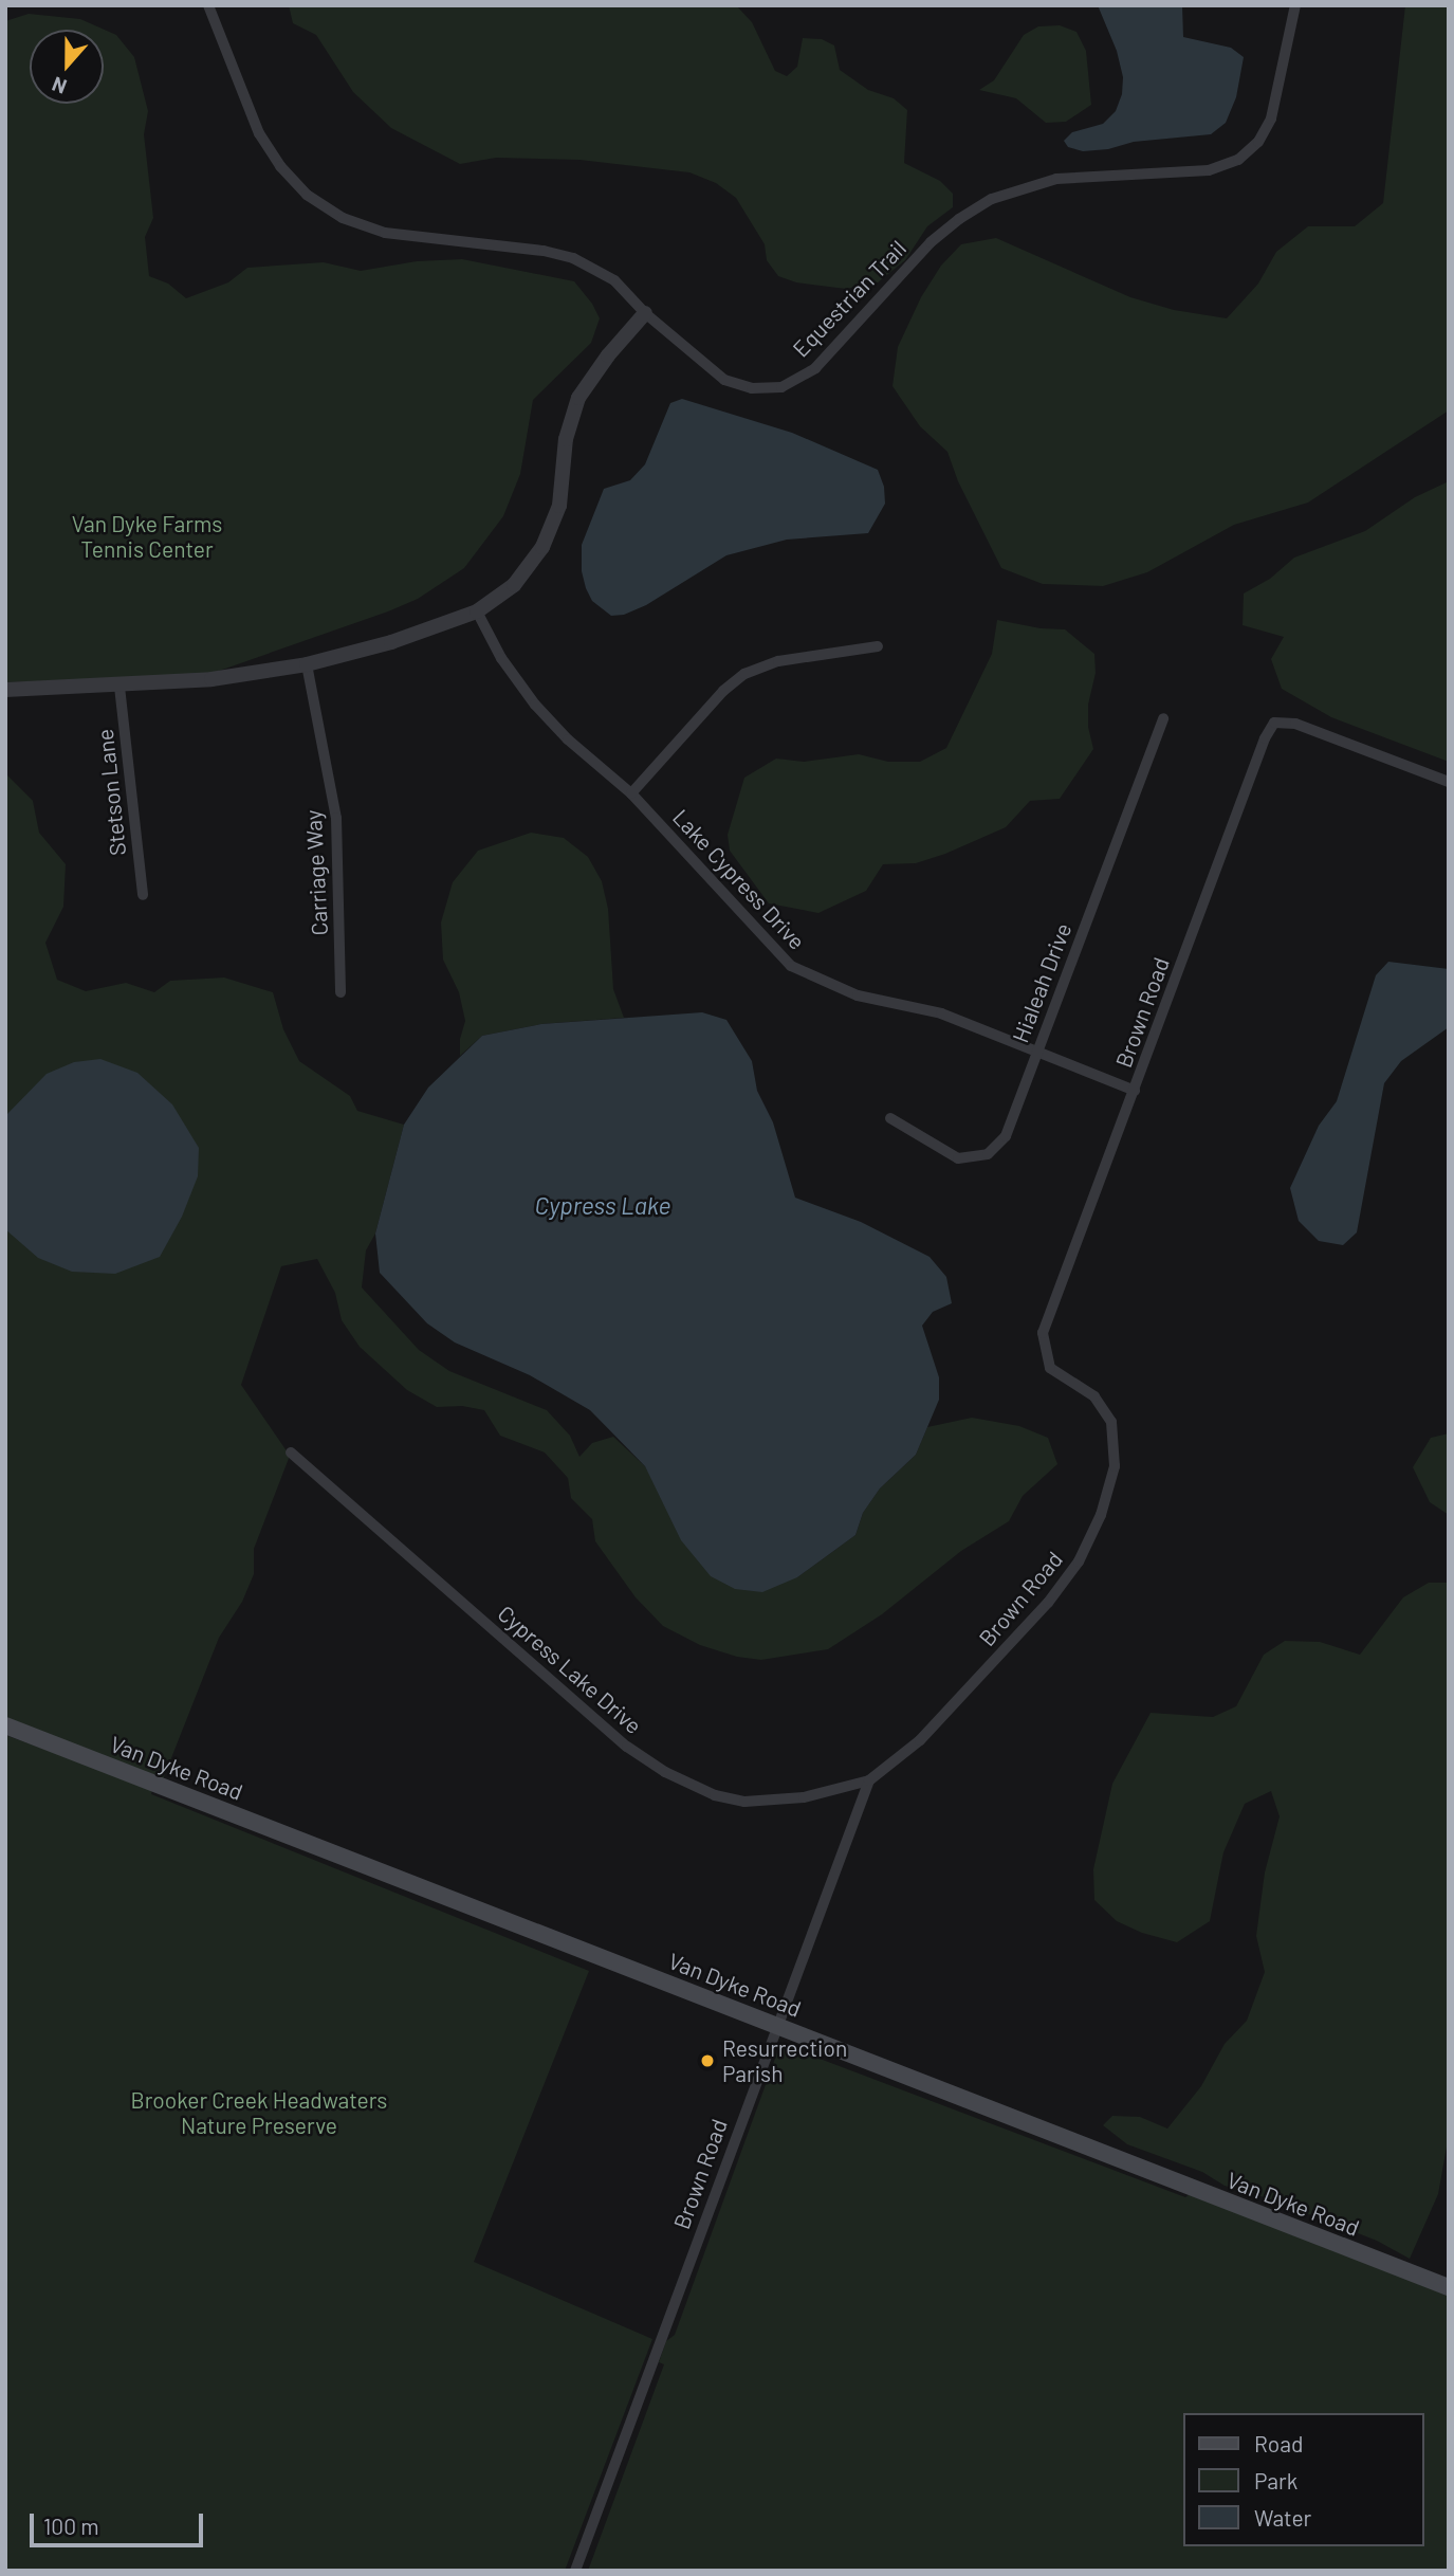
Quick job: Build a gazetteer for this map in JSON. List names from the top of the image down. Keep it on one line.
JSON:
{"streets":{"main road":["Van Dyke Road"],"street":["Equestrian Trail","Stetson Lane","Carriage Way","Lake Cypress Drive","Hialeah Drive","Brown Road","Cypress Lake Drive"]},"crossings":[["Lake Cypress Drive","Hialeah Drive"],["Lake Cypress Drive","Brown Road"],["Brown Road","Cypress Lake Drive"],["Brown Road","Van Dyke Road"]],"water":["Cypress Lake"],"parks":["Van Dyke Farms Tennis Center","Brooker Creek Headwaters Nature Preserve"],"places":["Resurrection Parish"],"legend":["Road","Park","Water"],"scale_bar":"100 m","north":"bottom"}
